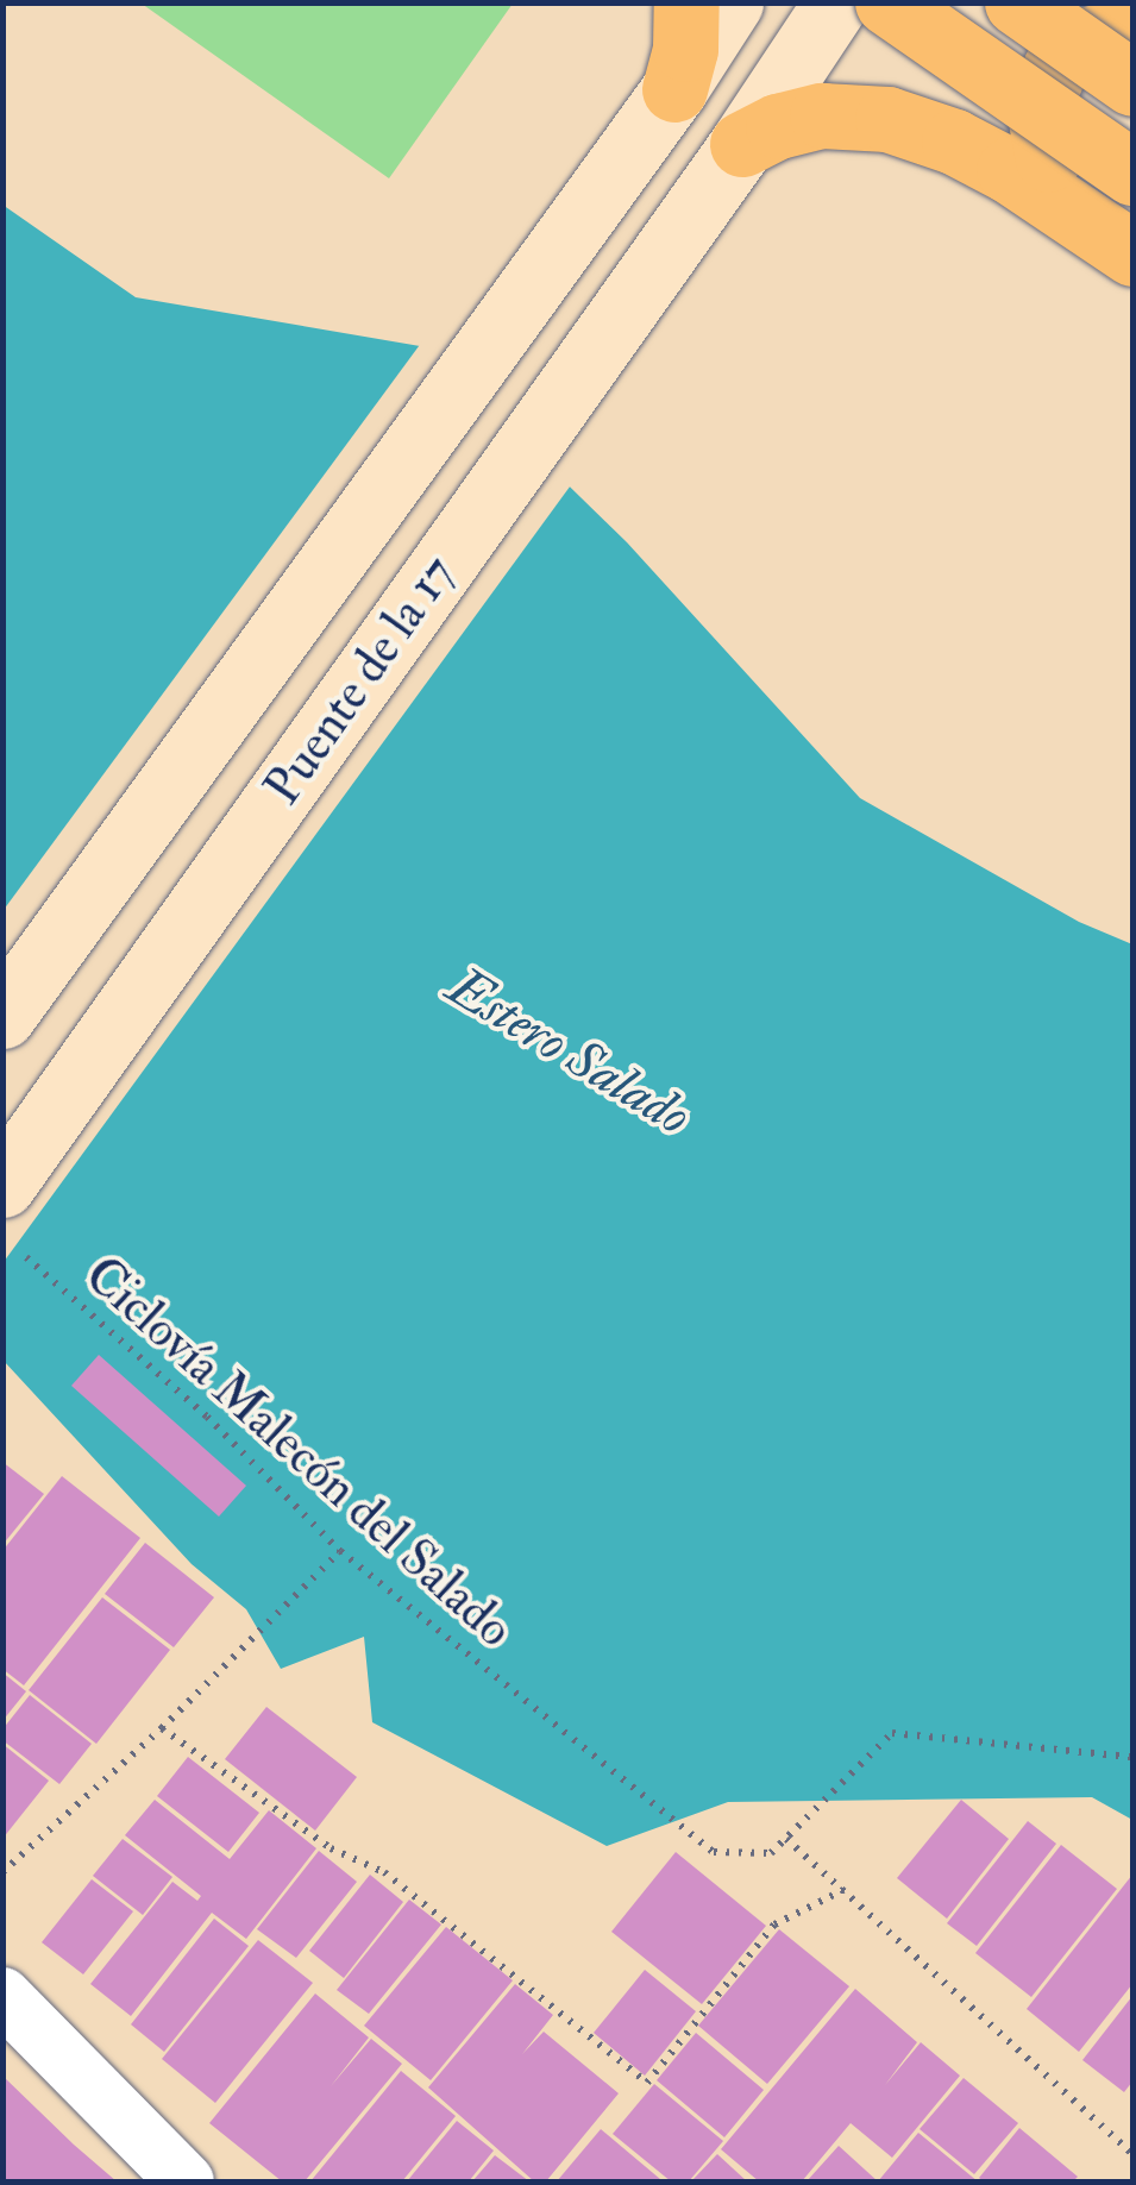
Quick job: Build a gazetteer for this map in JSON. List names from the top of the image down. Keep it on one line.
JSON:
{"streets":{"main road":["Puente de la 17"],"path":["Ciclovía Malecón del Salado"]},"water":["Estero Salado"]}
